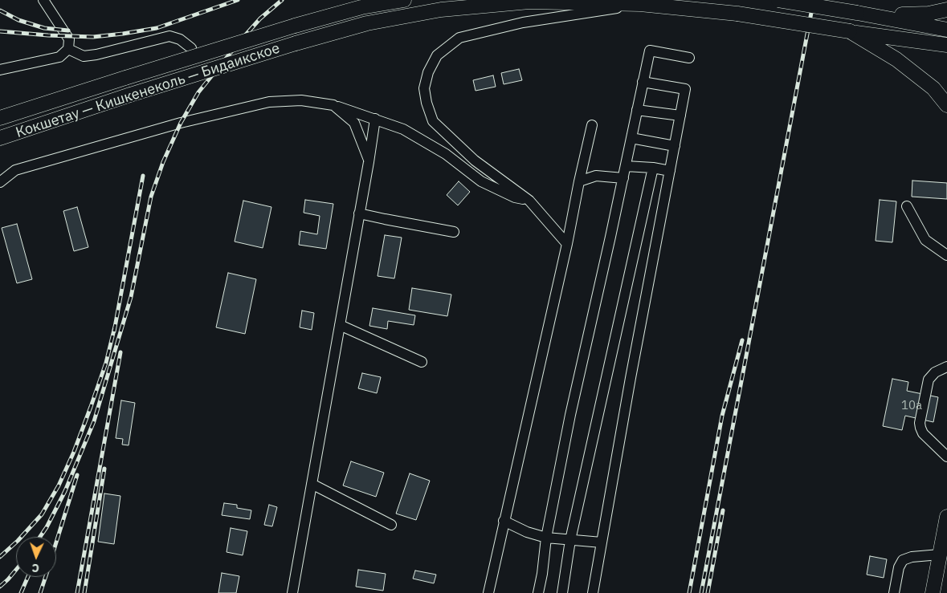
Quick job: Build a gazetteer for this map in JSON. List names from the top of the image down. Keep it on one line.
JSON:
{"streets":{"highway":["Кокшетау — Кишкенеколь — Бидаикское"]},"house_numbers":["10а"],"north":"bottom"}
